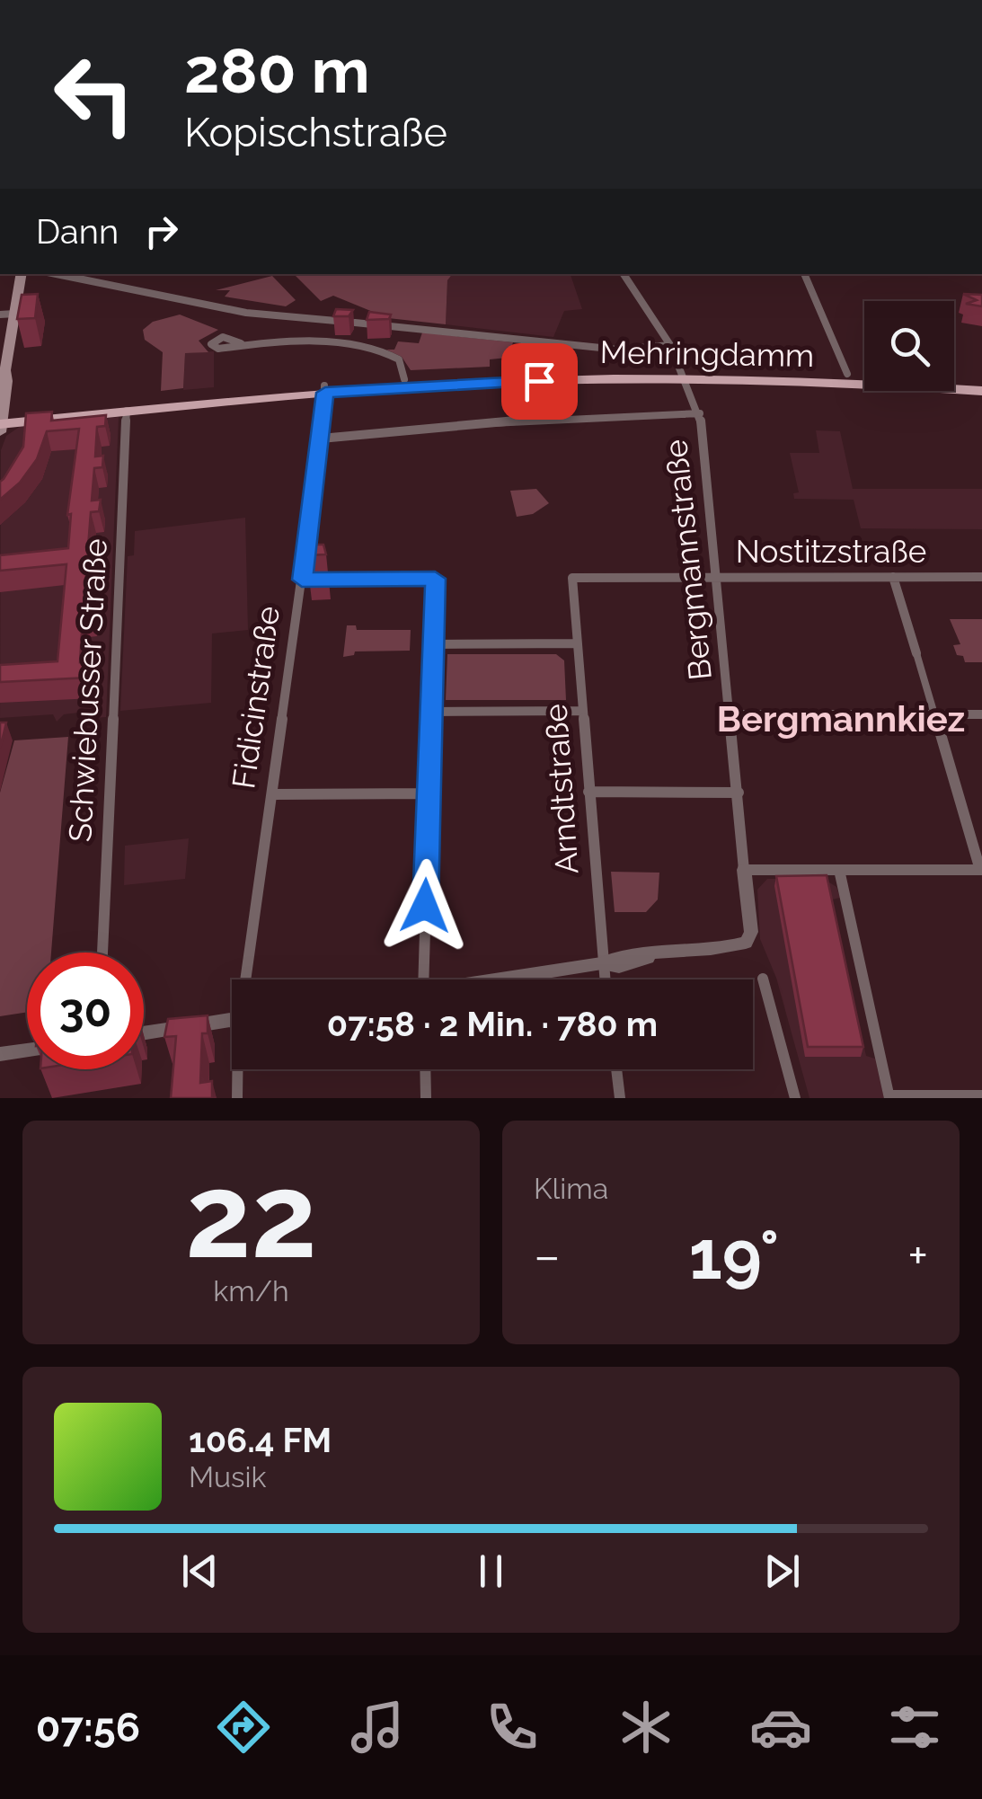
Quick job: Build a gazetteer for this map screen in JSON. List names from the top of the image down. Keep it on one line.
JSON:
{"streets":{"main road":["Mehringdamm"],"street":["Nostitzstraße","Bergmannstraße","Schwiebusser Straße","Fidicinstraße","Arndtstraße"]},"crossings":[["Mehringdamm","Bergmannstraße"],["Mehringdamm","Schwiebusser Straße"],["Mehringdamm","Fidicinstraße"],["Nostitzstraße","Bergmannstraße"],["Nostitzstraße","Arndtstraße"],["Bergmannstraße","Arndtstraße"]],"districts":["Bergmannkiez"],"page":{"turn":["280 m","Kopischstraße"],"then":"Dann","limit":"30","trip":"07:58 · 2 Min. · 780 m","tile":[["22","km/h"],"Klima"],"heat":["−","19°","+"],"song":["106.4 FM","Musik"],"tabs":"07:56"}}
